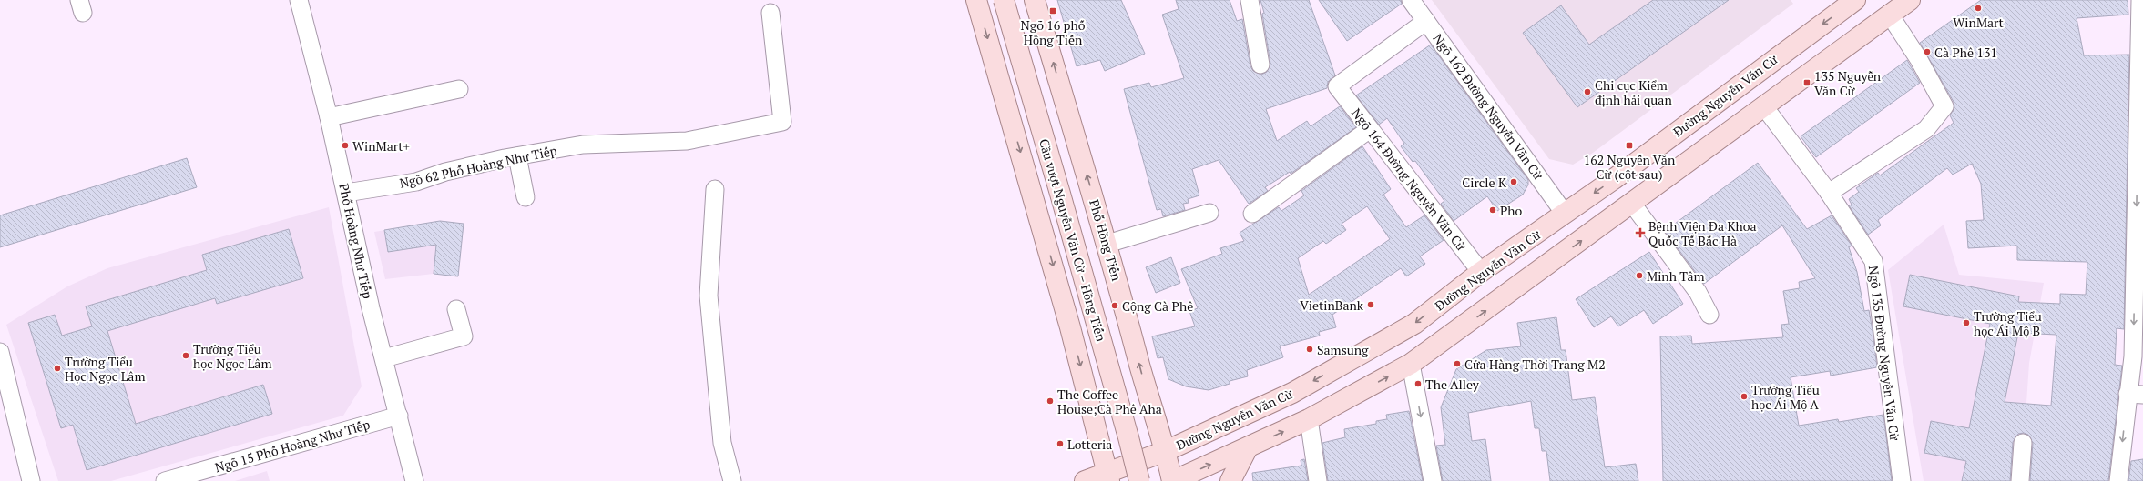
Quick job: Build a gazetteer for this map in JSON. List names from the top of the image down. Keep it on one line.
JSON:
{"streets":{"main road":["Đường Nguyễn Văn Cừ","Cầu vượt Nguyễn Văn Cừ – Hồng Tiến","Phố Hồng Tiến"],"street":["Ngõ 162 Đường Nguyễn Văn Cừ","Ngõ 62 Phố Hoàng Như Tiếp","Ngõ 164 Đường Nguyễn Văn Cừ","Phố Hoàng Như Tiếp","Ngõ 135 Đường Nguyễn Văn Cừ","Ngõ 15 Phố Hoàng Như Tiếp"]},"crossings":[["Đường Nguyễn Văn Cừ","Ngõ 162 Đường Nguyễn Văn Cừ"],["Đường Nguyễn Văn Cừ","Ngõ 164 Đường Nguyễn Văn Cừ"],["Đường Nguyễn Văn Cừ","Phố Hồng Tiến"],["Ngõ 162 Đường Nguyễn Văn Cừ","Ngõ 164 Đường Nguyễn Văn Cừ"],["Ngõ 62 Phố Hoàng Như Tiếp","Phố Hoàng Như Tiếp"],["Phố Hoàng Như Tiếp","Ngõ 15 Phố Hoàng Như Tiếp"]],"places":{"other":["WinMart","Cà Phê 131","Chi cục Kiểm định hải quan","WinMart+","Circle K","Pho","Minh Tâm","VietinBank","Cộng Cà Phê","Trường Tiểu học Ái Mộ B","Samsung","Trường Tiểu học Ngọc Lâm","Cửa Hàng Thời Trang M2","Trường Tiểu Học Ngọc Lâm","The Alley","Trường Tiểu học Ái Mộ A","The Coffee House;Cà Phê Aha","Lotteria"],"transit":["Ngõ 16 phố Hồng Tiến","135 Nguyễn Văn Cừ","162 Nguyễn Văn Cừ (cột sau)"],"health":["Bệnh Viện Đa Khoa Quốc Tế Bắc Hà"]}}
